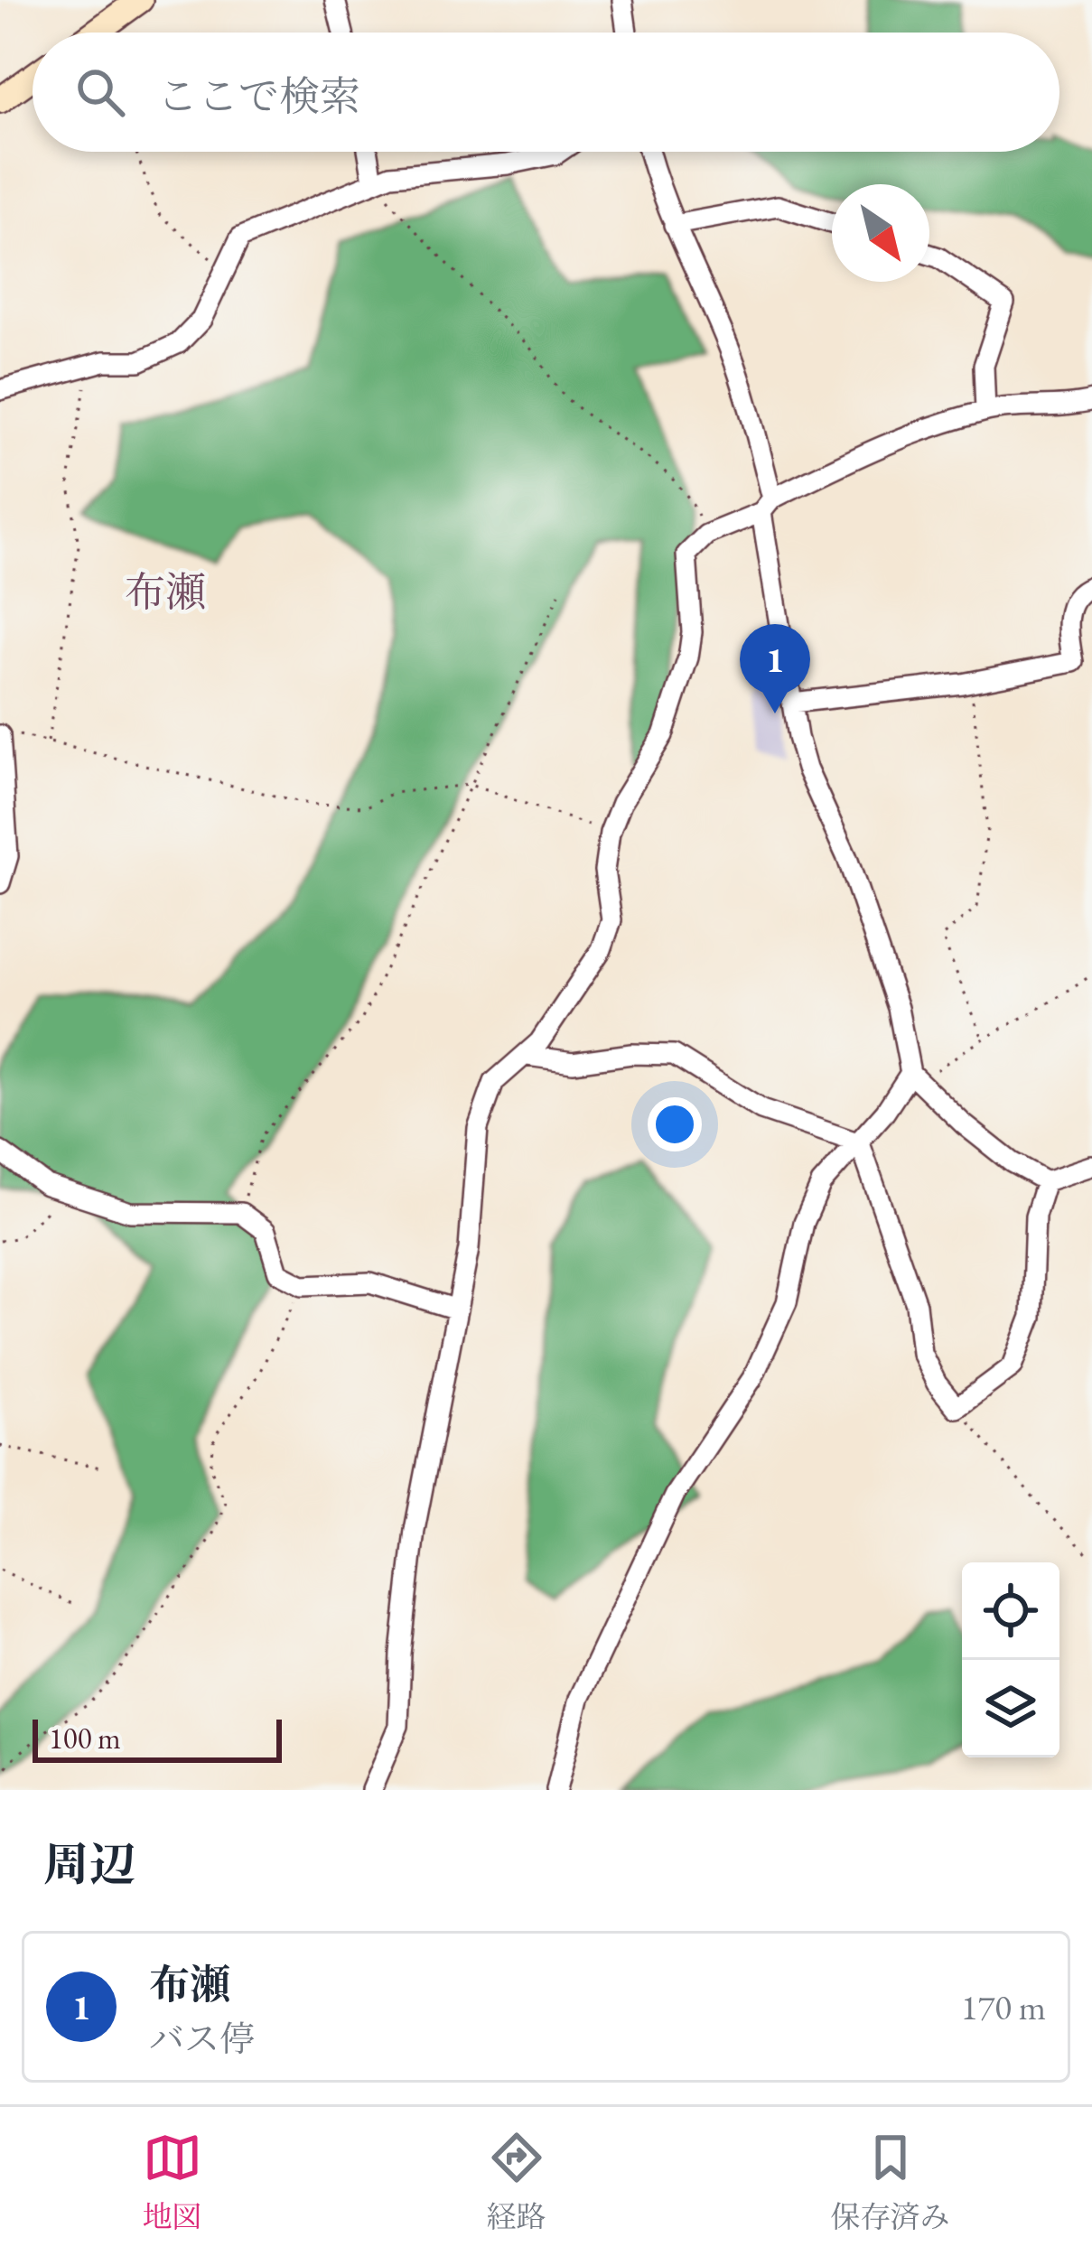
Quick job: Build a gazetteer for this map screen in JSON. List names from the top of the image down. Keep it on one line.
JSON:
{"districts":["布瀬"],"scale_bar":"100 m","north":"bottom right","page":{"search":"ここで検索","pins":"1","scale":"100 m","heading":"周辺","list":[{"mark":"1","name":"布瀬","note":"バス停","value":"170 m"}],"nav":["地図","経路","保存済み"]}}
